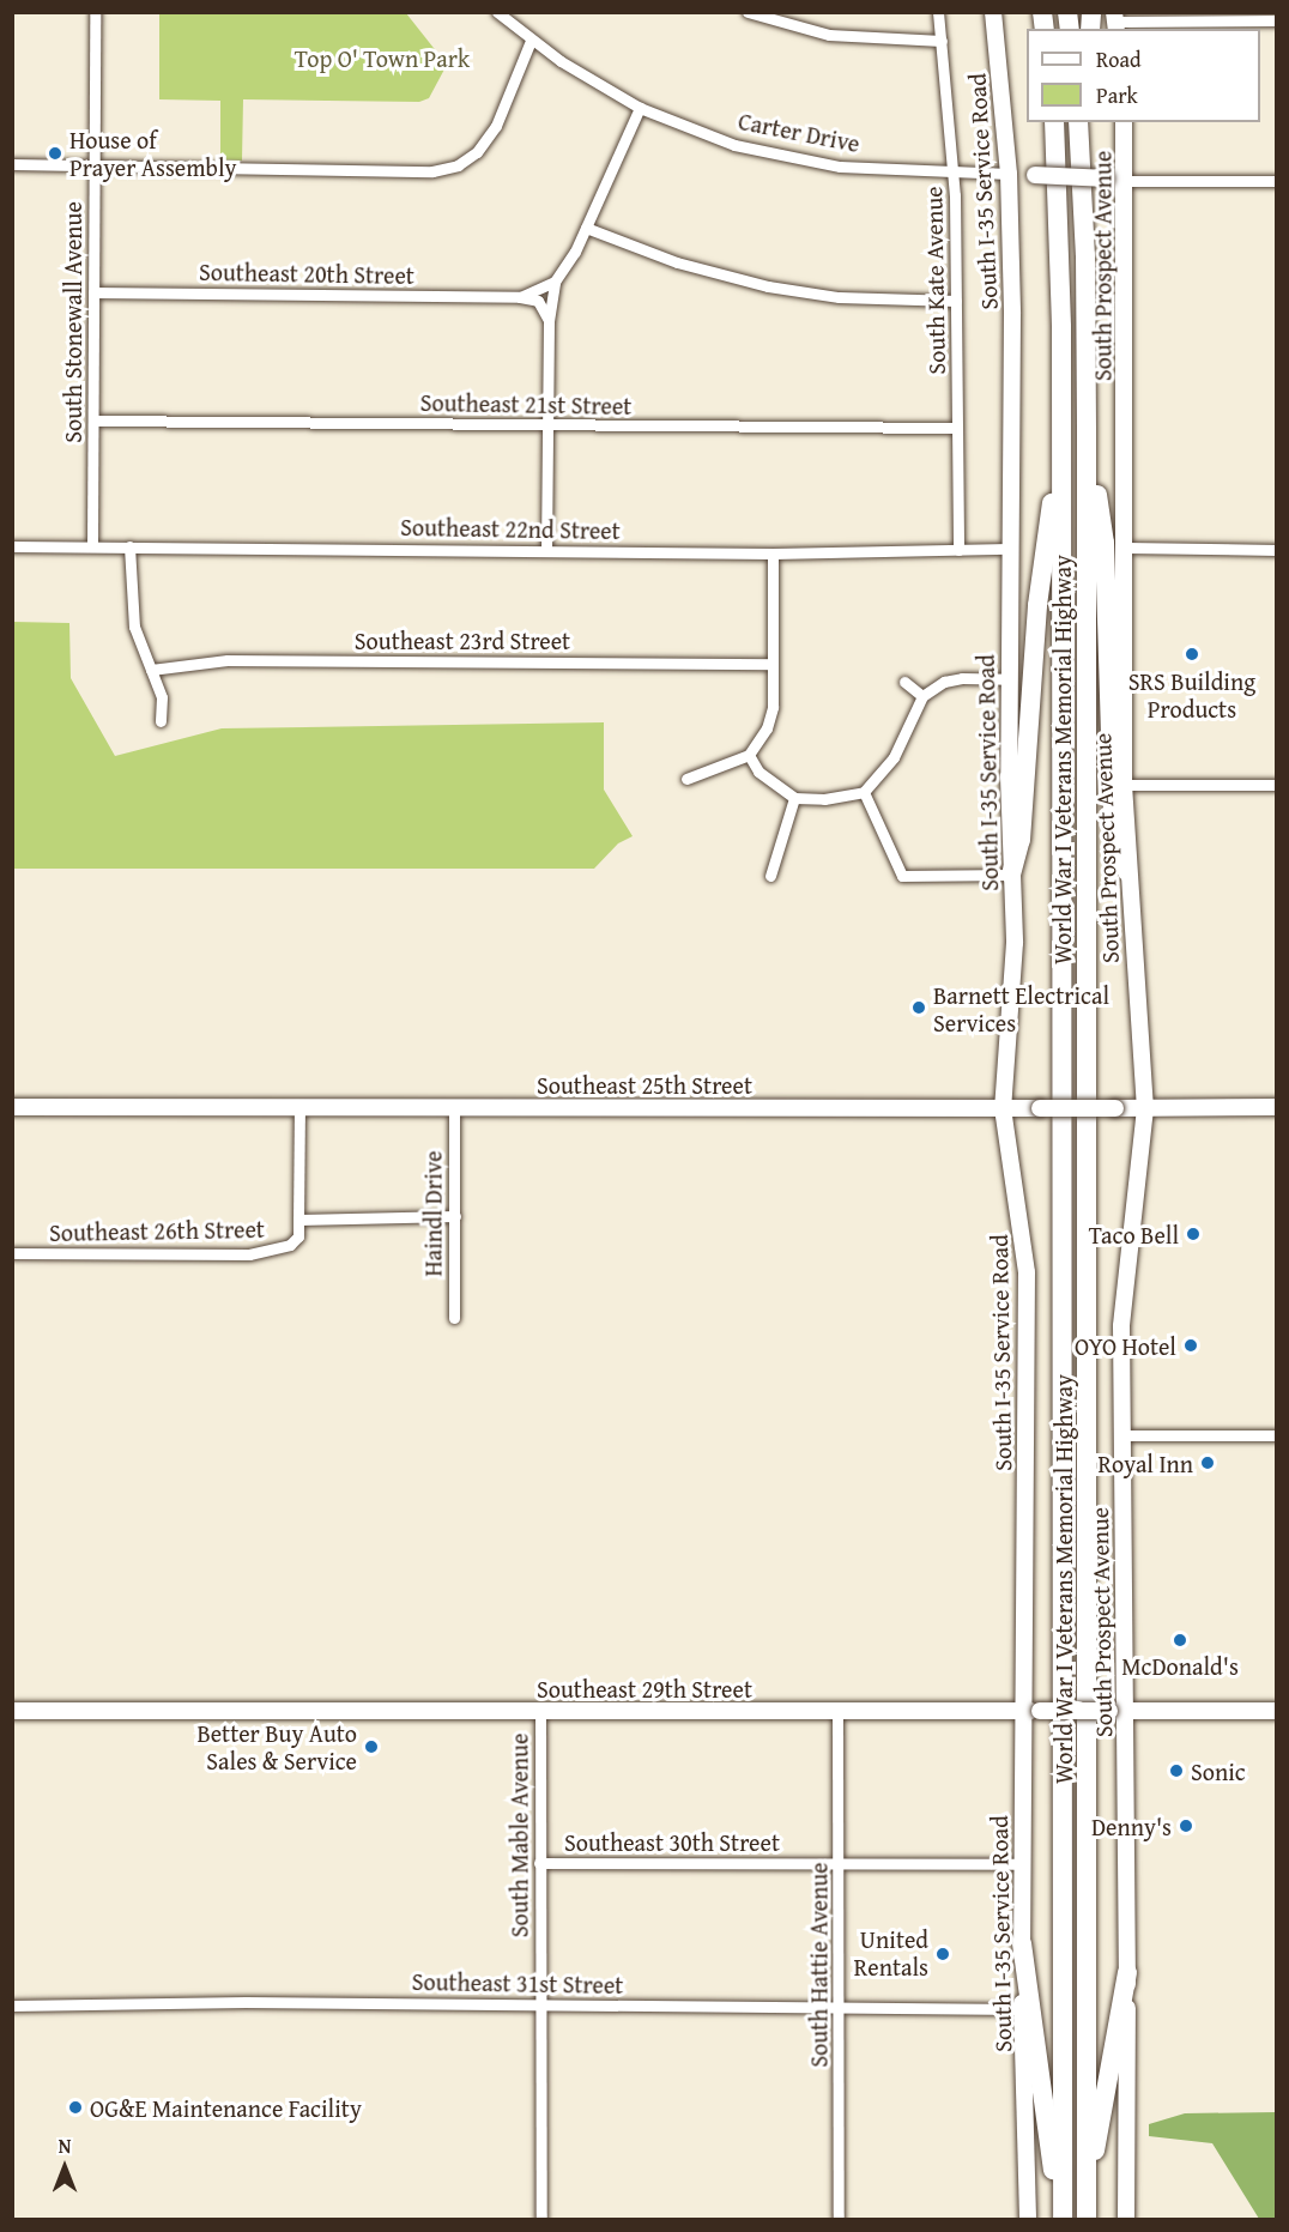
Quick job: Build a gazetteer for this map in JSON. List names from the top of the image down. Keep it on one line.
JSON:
{"streets":{"highway":["World War I Veterans Memorial Highway"],"main road":["Carter Drive","South I-35 Service Road","South Prospect Avenue","Southeast 25th Street","Southeast 29th Street"],"street":["Southeast 20th Street","South Kate Avenue","South Stonewall Avenue","Southeast 21st Street","Southeast 22nd Street","Southeast 23rd Street","Haindl Drive","Southeast 26th Street","South Mable Avenue","Southeast 30th Street","South Hattie Avenue","Southeast 31st Street"]},"crossings":[["Carter Drive","South I-35 Service Road"],["Carter Drive","South Prospect Avenue"],["Carter Drive","South Kate Avenue"],["South I-35 Service Road","Southeast 22nd Street"],["South I-35 Service Road","Southeast 25th Street"],["South I-35 Service Road","Southeast 29th Street"],["South I-35 Service Road","Southeast 30th Street"],["South I-35 Service Road","Southeast 31st Street"],["South Prospect Avenue","Southeast 25th Street"],["South Prospect Avenue","Southeast 29th Street"],["Southeast 20th Street","South Stonewall Avenue"],["South Kate Avenue","Southeast 21st Street"],["South Kate Avenue","Southeast 22nd Street"],["South Stonewall Avenue","Southeast 21st Street"],["South Stonewall Avenue","Southeast 22nd Street"],["Southeast 25th Street","Haindl Drive"],["Haindl Drive","Southeast 26th Street"],["Southeast 29th Street","South Mable Avenue"],["Southeast 29th Street","South Hattie Avenue"],["South Mable Avenue","Southeast 30th Street"],["South Mable Avenue","Southeast 31st Street"],["Southeast 30th Street","South Hattie Avenue"],["South Hattie Avenue","Southeast 31st Street"]],"parks":["Top O' Town Park"],"places":["House of Prayer Assembly","SRS Building Products","Barnett Electrical Services","Taco Bell","OYO Hotel","Royal Inn","McDonald's","Better Buy Auto Sales & Service","Sonic","Denny's","United Rentals","OG&E Maintenance Facility"],"legend":["Road","Park"],"north":"top"}
